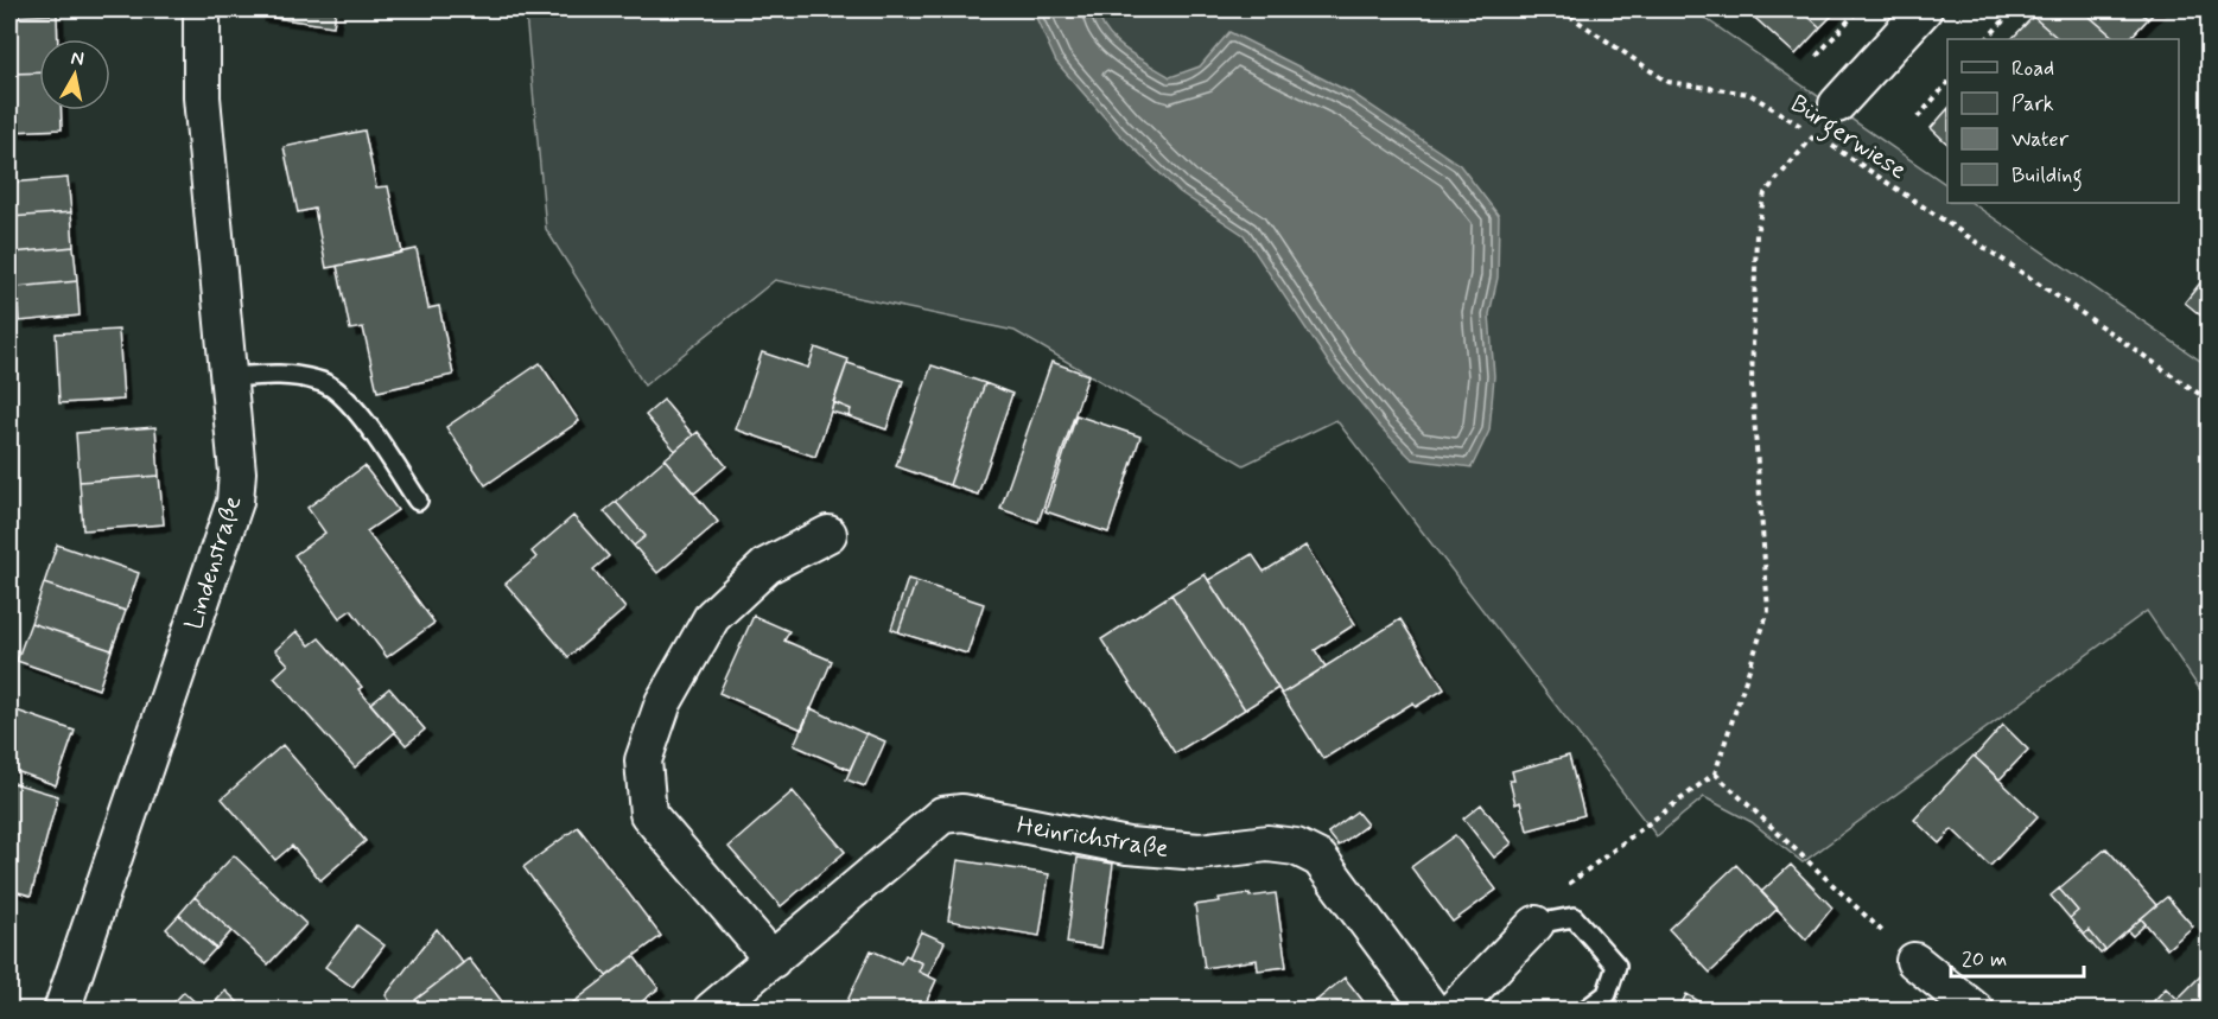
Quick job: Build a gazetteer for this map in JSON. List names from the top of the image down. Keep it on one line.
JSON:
{"streets":{"street":["Lindenstraße","Heinrichstraße"],"path":["Bürgerwiese"]},"legend":["Road","Park","Water","Building"],"scale_bar":"20 m","north":"top"}
